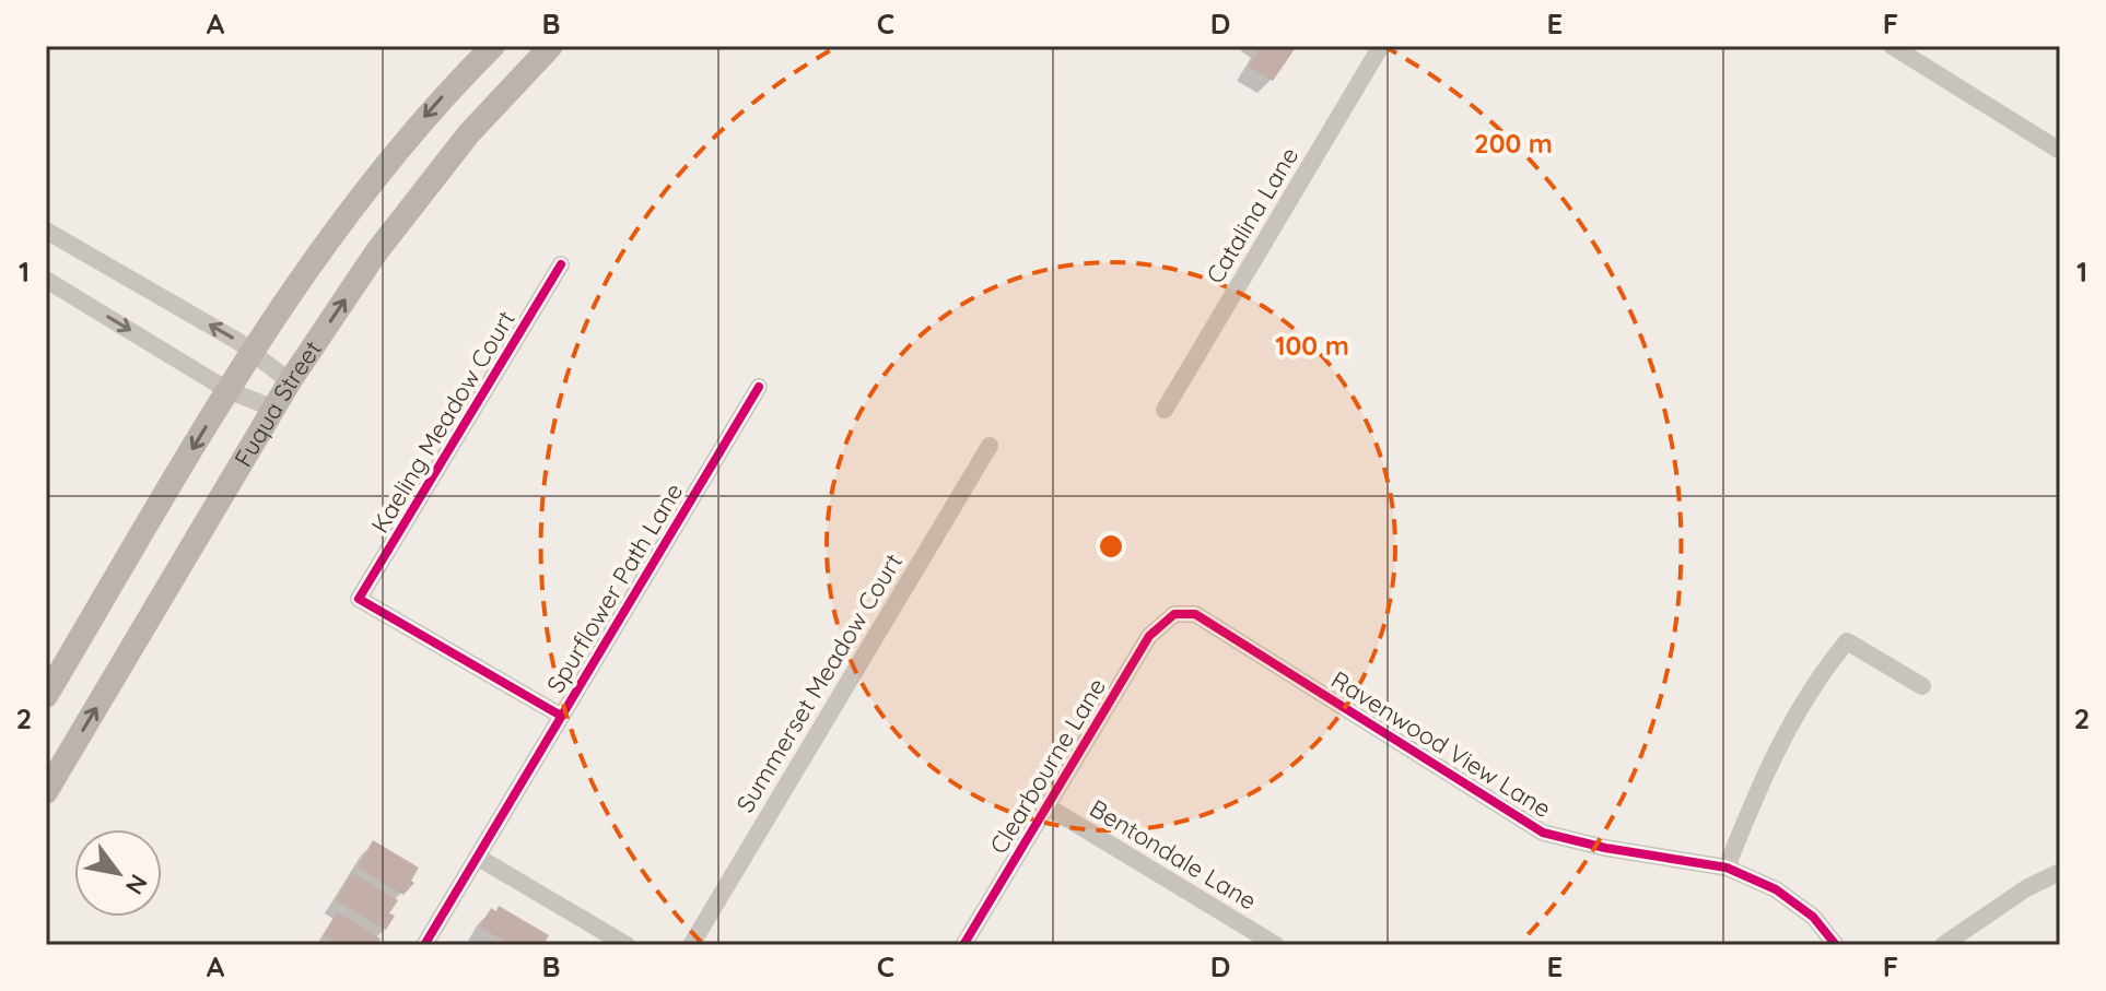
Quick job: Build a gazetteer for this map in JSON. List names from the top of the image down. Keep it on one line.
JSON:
{"streets":{"main road":["Fuqua Street"],"street":["Catalina Lane","Kaeling Meadow Court","Spurflower Path Lane","Summerset Meadow Court","Ravenwood View Lane","Clearbourne Lane","Bentondale Lane"]},"crossings":[["Kaeling Meadow Court","Spurflower Path Lane"],["Ravenwood View Lane","Clearbourne Lane"],["Clearbourne Lane","Bentondale Lane"]],"north":"bottom right","grid":{"columns":["A","B","C","D","E","F"],"rows":["1","2"]},"rings":["200 m","100 m"]}
